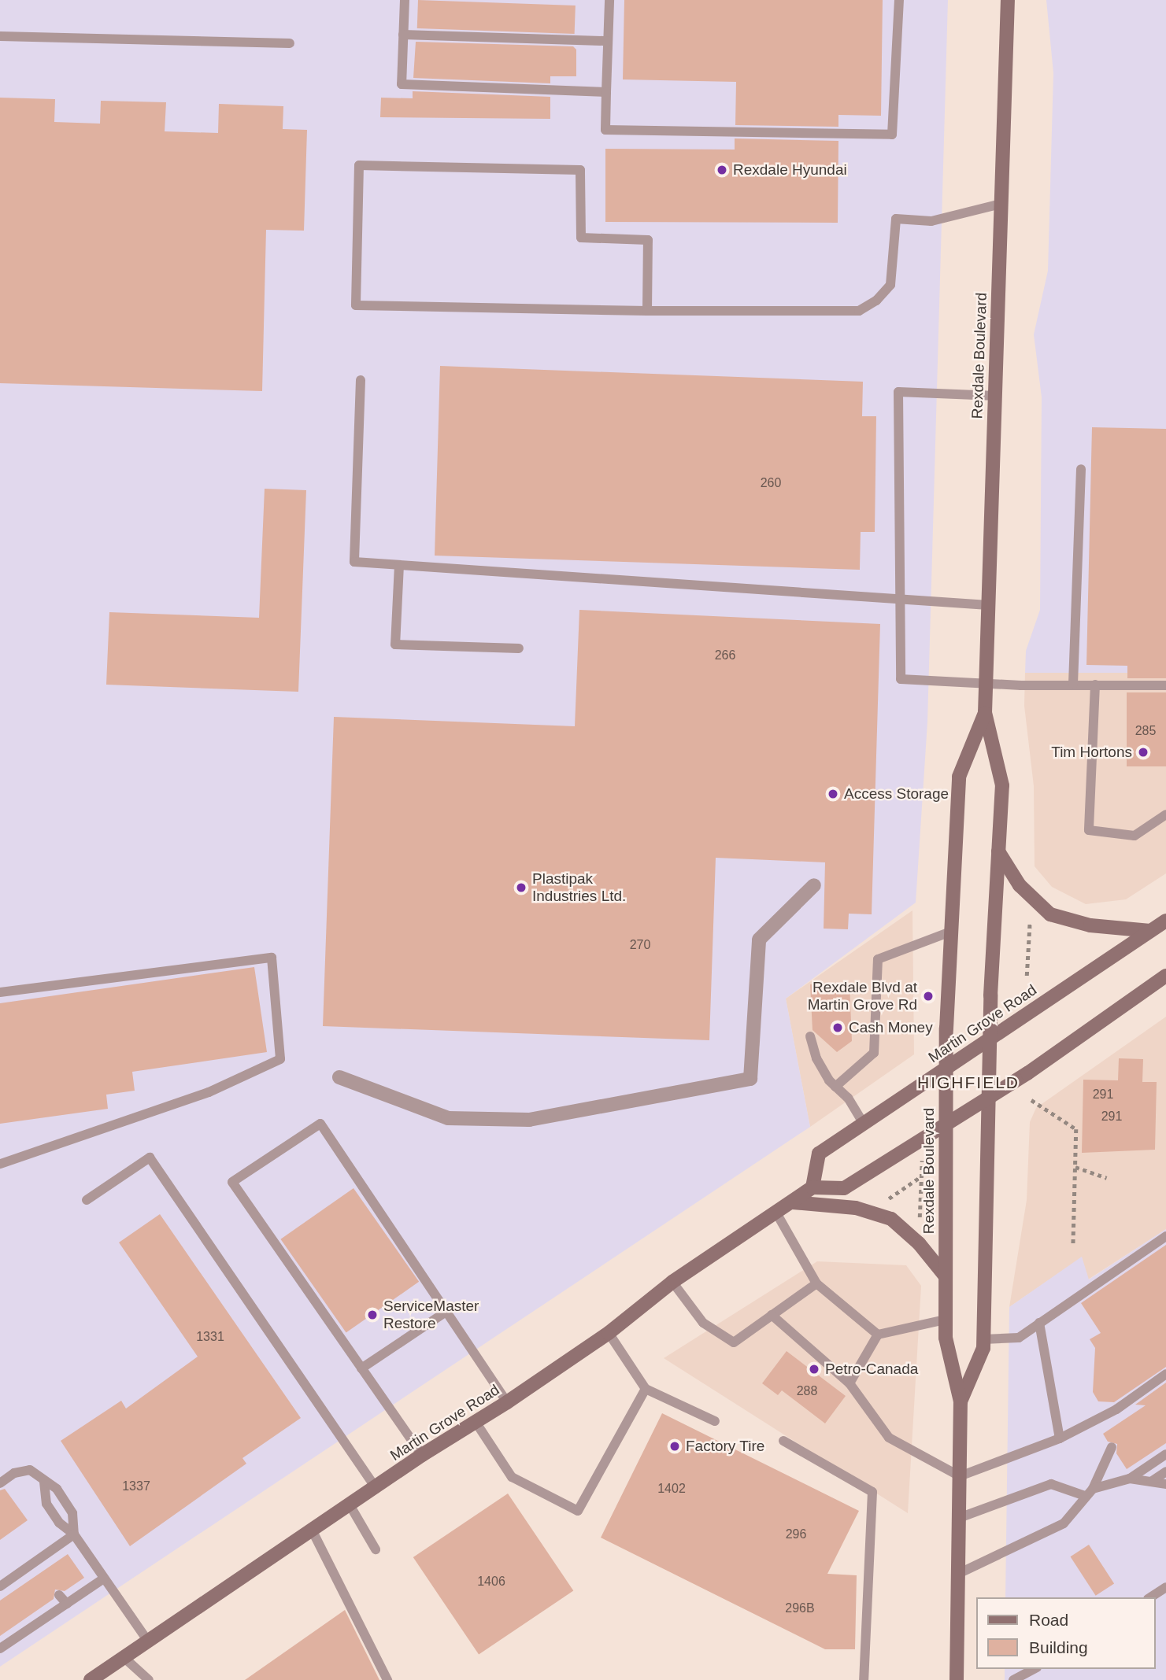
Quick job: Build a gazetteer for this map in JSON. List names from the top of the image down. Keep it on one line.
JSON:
{"streets":{"main road":["Rexdale Boulevard","Martin Grove Road"]},"crossings":[["Rexdale Boulevard","Martin Grove Road"]],"districts":["HIGHFIELD"],"places":["Rexdale Hyundai","Tim Hortons","Access Storage","Plastipak Industries Ltd.","Rexdale Blvd at Martin Grove Rd","Cash Money","ServiceMaster Restore","Petro-Canada","Factory Tire"],"house_numbers":["260","266","285","270","291","291","1331","288","1337","1402","296","1406","296B"],"legend":["Road","Building"]}
